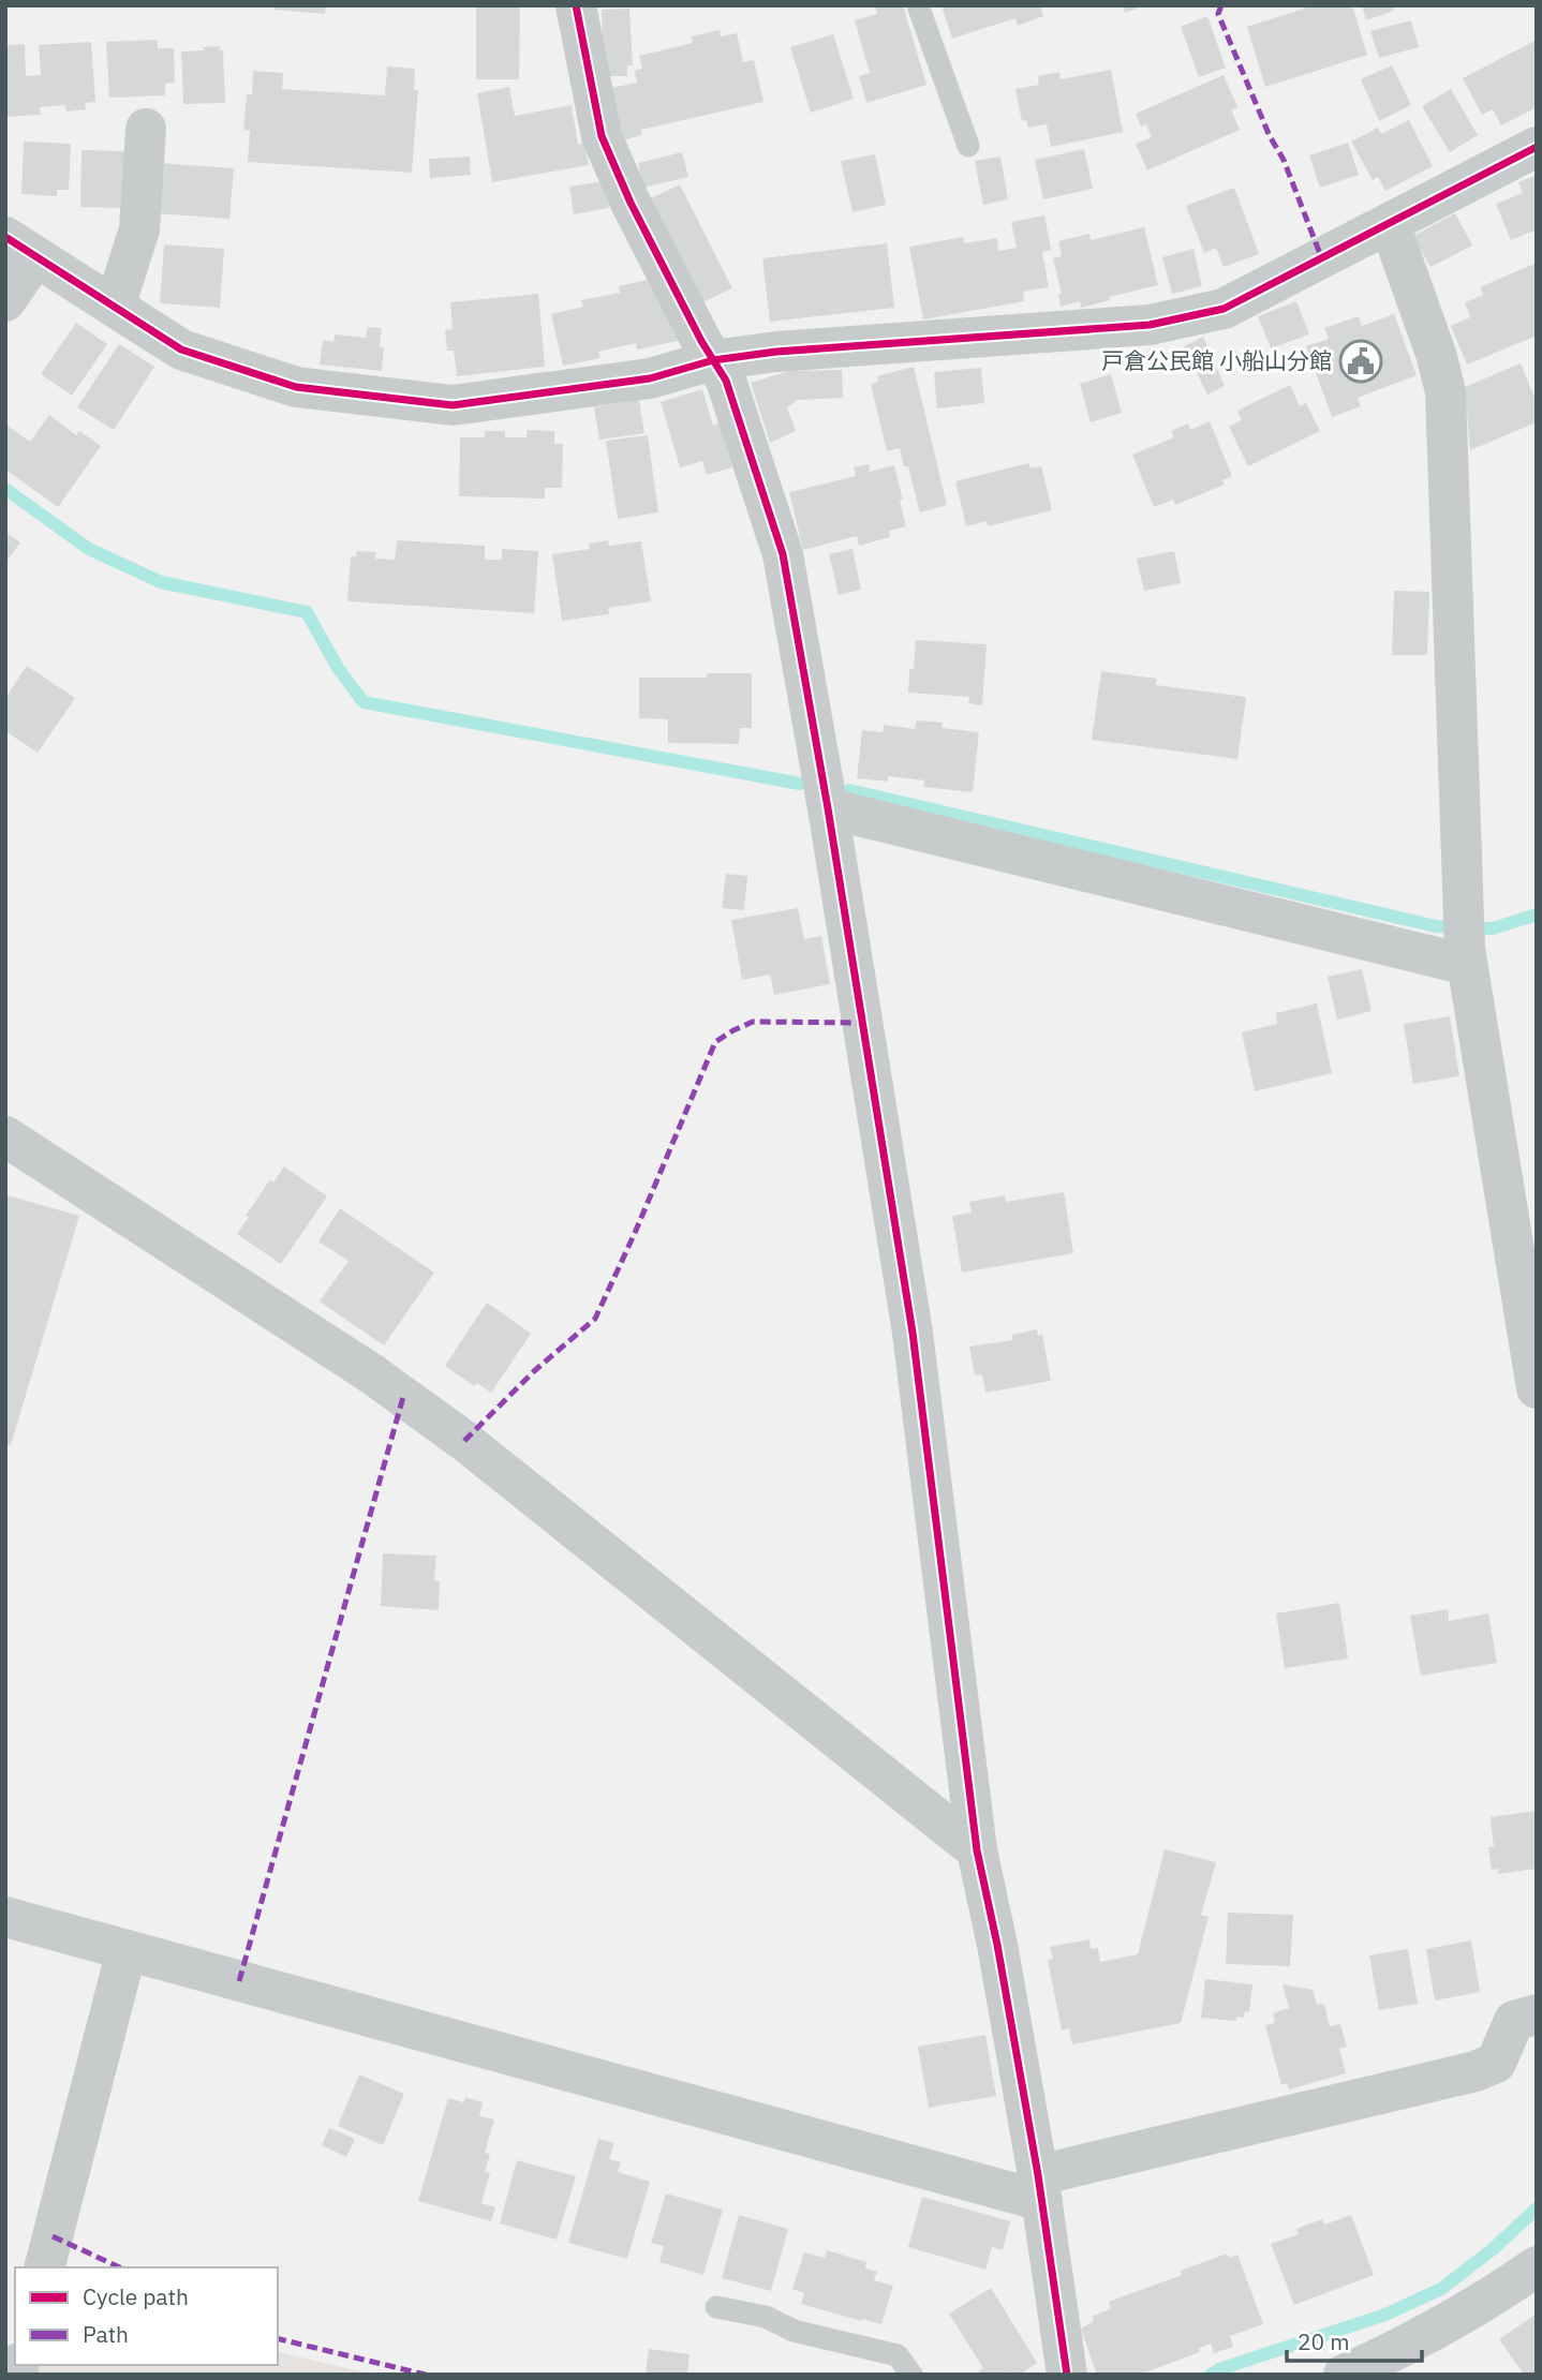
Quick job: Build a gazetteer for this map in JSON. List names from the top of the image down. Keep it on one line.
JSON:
{"places":{"public building":["戸倉公民館 小船山分館"]},"legend":["Cycle path","Path"],"scale_bar":"20 m"}
